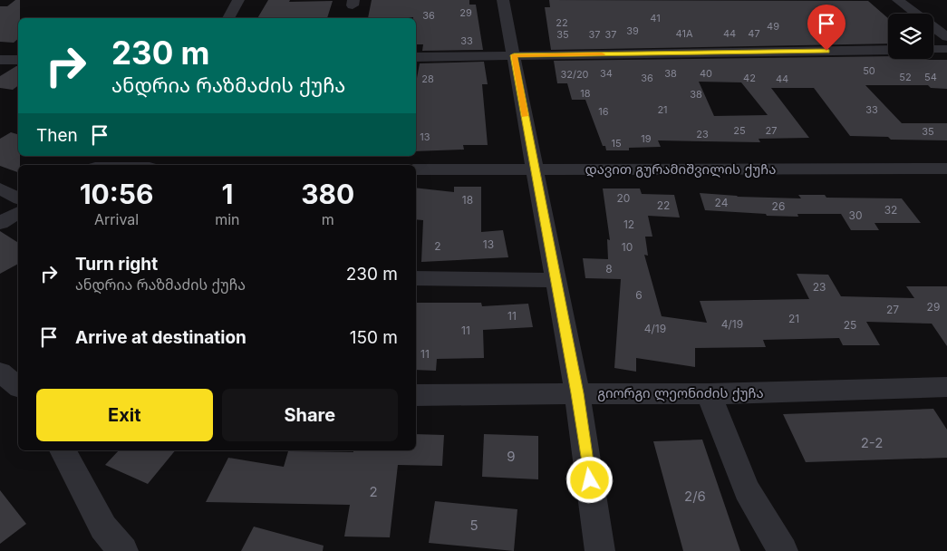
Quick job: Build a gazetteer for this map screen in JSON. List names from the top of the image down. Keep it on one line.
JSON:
{"streets":{"street":["დავით გურამიშვილის ქუჩა","გიორგი ლეონიძის ქუჩა"]},"house_numbers":["29","36","41","22","49","39","41A","44","47","35","37","37","33","50","34","38","40","32/20","52","54","36","42","28","44","18","38","21","33","16","25","27","35","23","13","19","15","20","18","24","22","26","32","30","12","13","2","10","8","23","6","29","27","11","21","4/19","25","4/19","11","11","2-2","9","2","2/6","5"],"page":{"turn":["230 m","ანდრია რაზმაძის ქუჩა"],"then":"Then","eta":["10:56","Arrival","1","min","380","m"],"list":[{"name":"Turn right","note":"ანდრია რაზმაძის ქუჩა","value":"230 m"},{"name":"Arrive at destination","value":"150 m"}],"buttons":["Exit","Share"]}}
